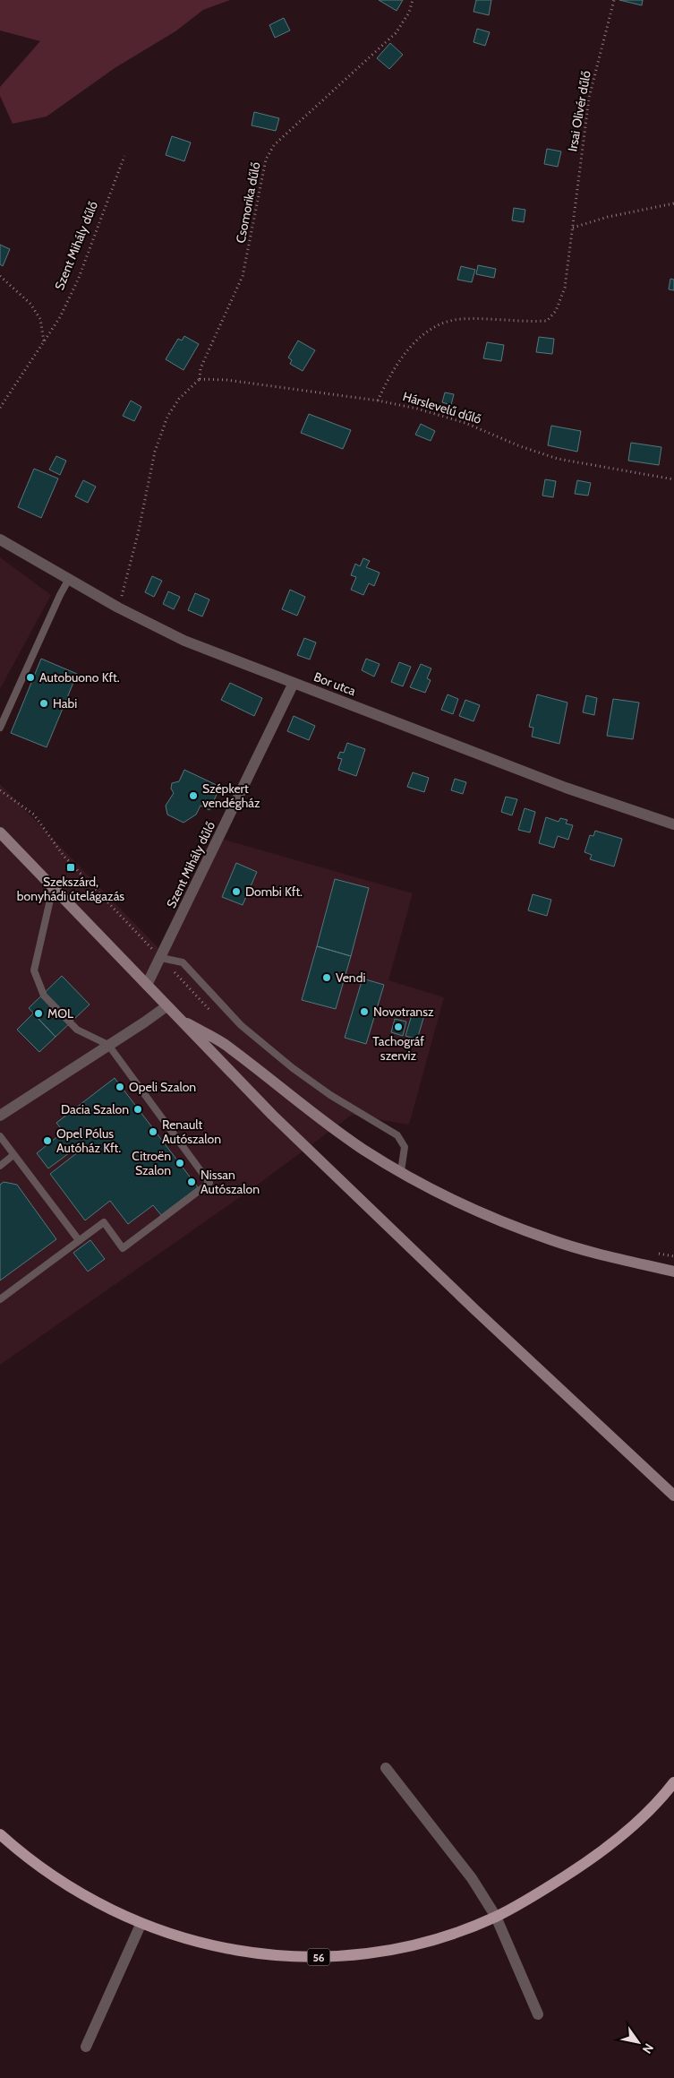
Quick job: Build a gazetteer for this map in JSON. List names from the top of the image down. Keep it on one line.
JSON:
{"streets":{"main road":["56"],"street":["Szent Mihály dűlő","Bor utca"],"path":["Irsai Olivér dűlő","Csomorika dűlő","Hárslevelű dűlő"]},"crossings":[["Irsai Olivér dűlő","Hárslevelű dűlő"],["Csomorika dűlő","Hárslevelű dűlő"],["Szent Mihály dűlő","Bor utca"]],"places":{"other":["Autobuono Kft.","Habi","Szépkert vendégház","Dombi Kft.","Vendi","Novotransz","MOL","Tachográf szerviz","Opeli Szalon","Dacia Szalon","Renault Autószalon","Opel Pólus Autóház Kft.","Citroën Szalon","Nissan Autószalon"],"transit":["Szekszárd, bonyhádi útelágazás"]},"north":"bottom right"}
